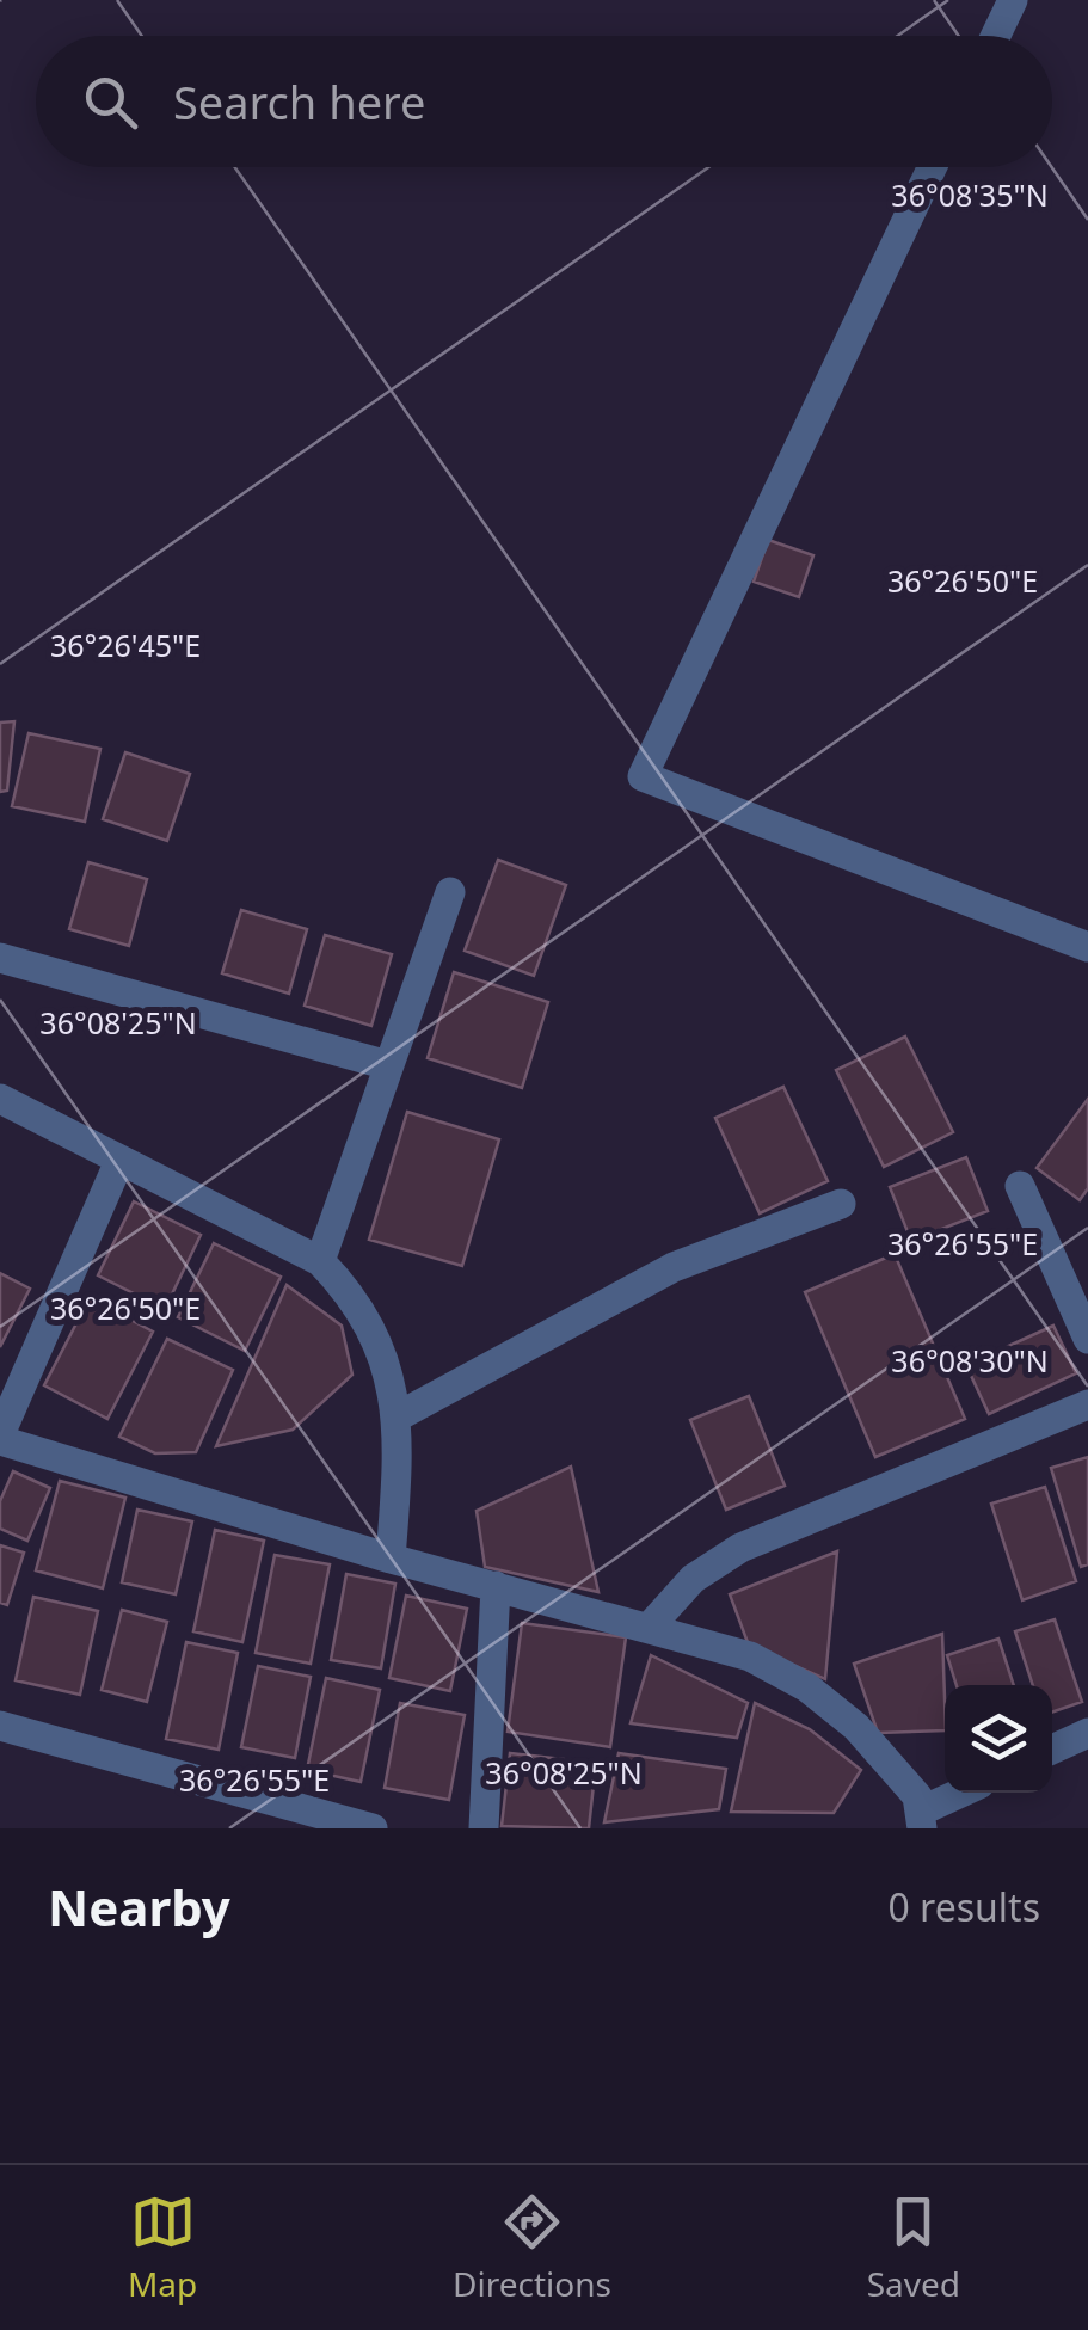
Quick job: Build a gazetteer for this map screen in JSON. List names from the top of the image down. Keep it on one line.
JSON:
{"page":{"search":"Search here","heading":["Nearby","0 results"],"nav":["Map","Directions","Saved"]},"coordinates":["36°08'35\"N","36°26'50\"E","36°26'45\"E","36°08'25\"N","36°26'55\"E","36°08'30\"N"]}
